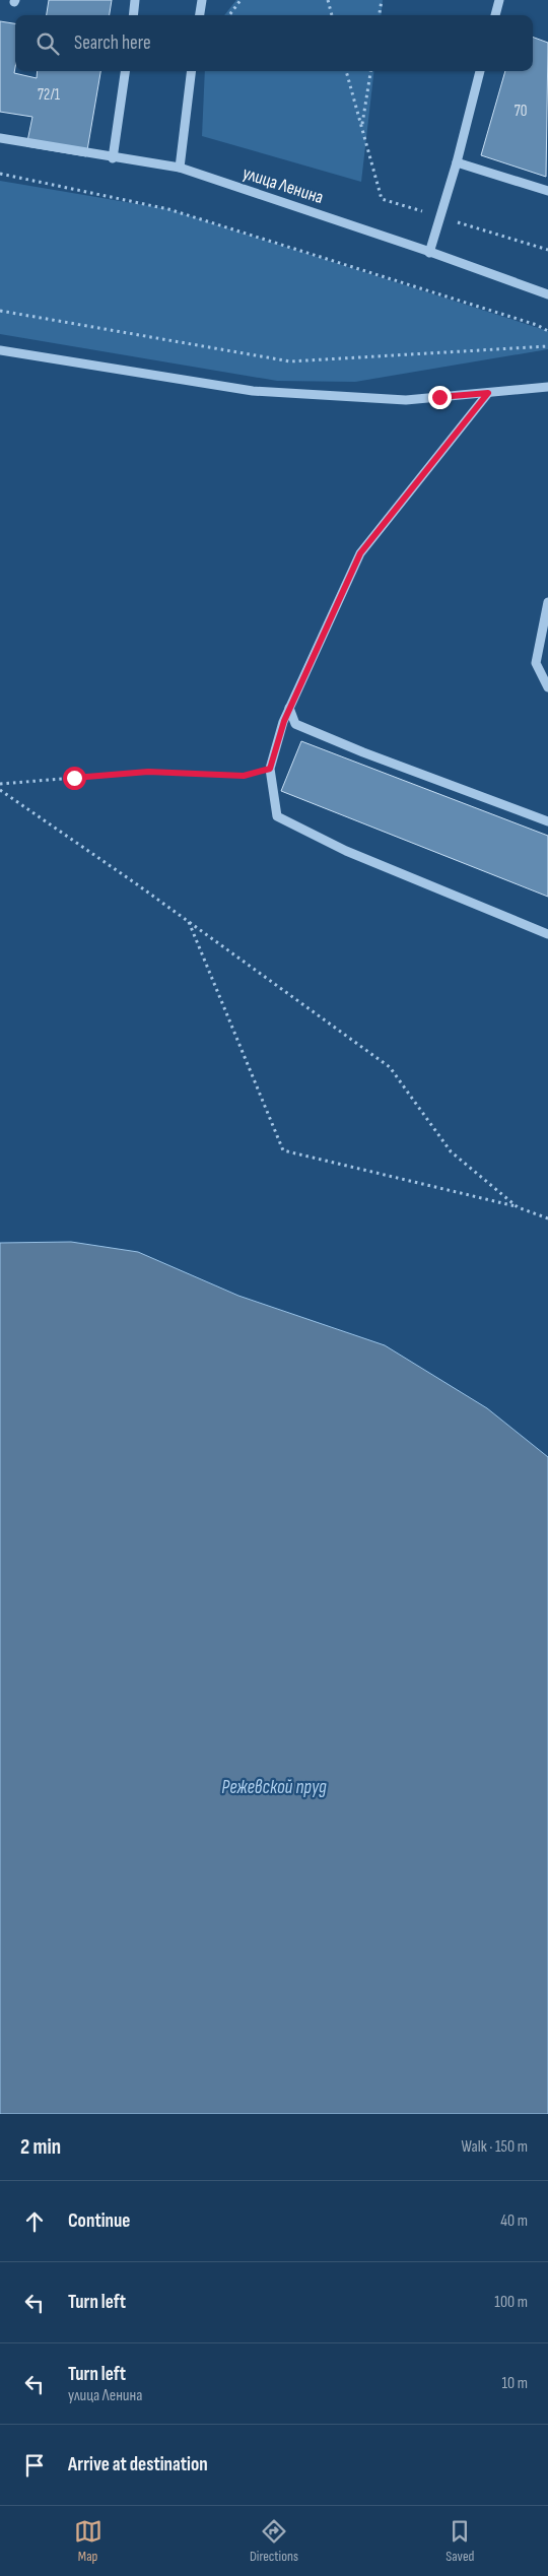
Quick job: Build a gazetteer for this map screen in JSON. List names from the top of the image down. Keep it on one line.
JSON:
{"streets":{"street":["улица Ленина"]},"water":["Режевской пруд"],"house_numbers":["72/1","70"],"page":{"search":"Search here","heading":["2 min","Walk · 150 m"],"list":[["Continue","40 m"],["Turn left","100 m"],["Turn left","улица Ленина","10 m"],"Arrive at destination"],"nav":["Map","Directions","Saved"]}}
